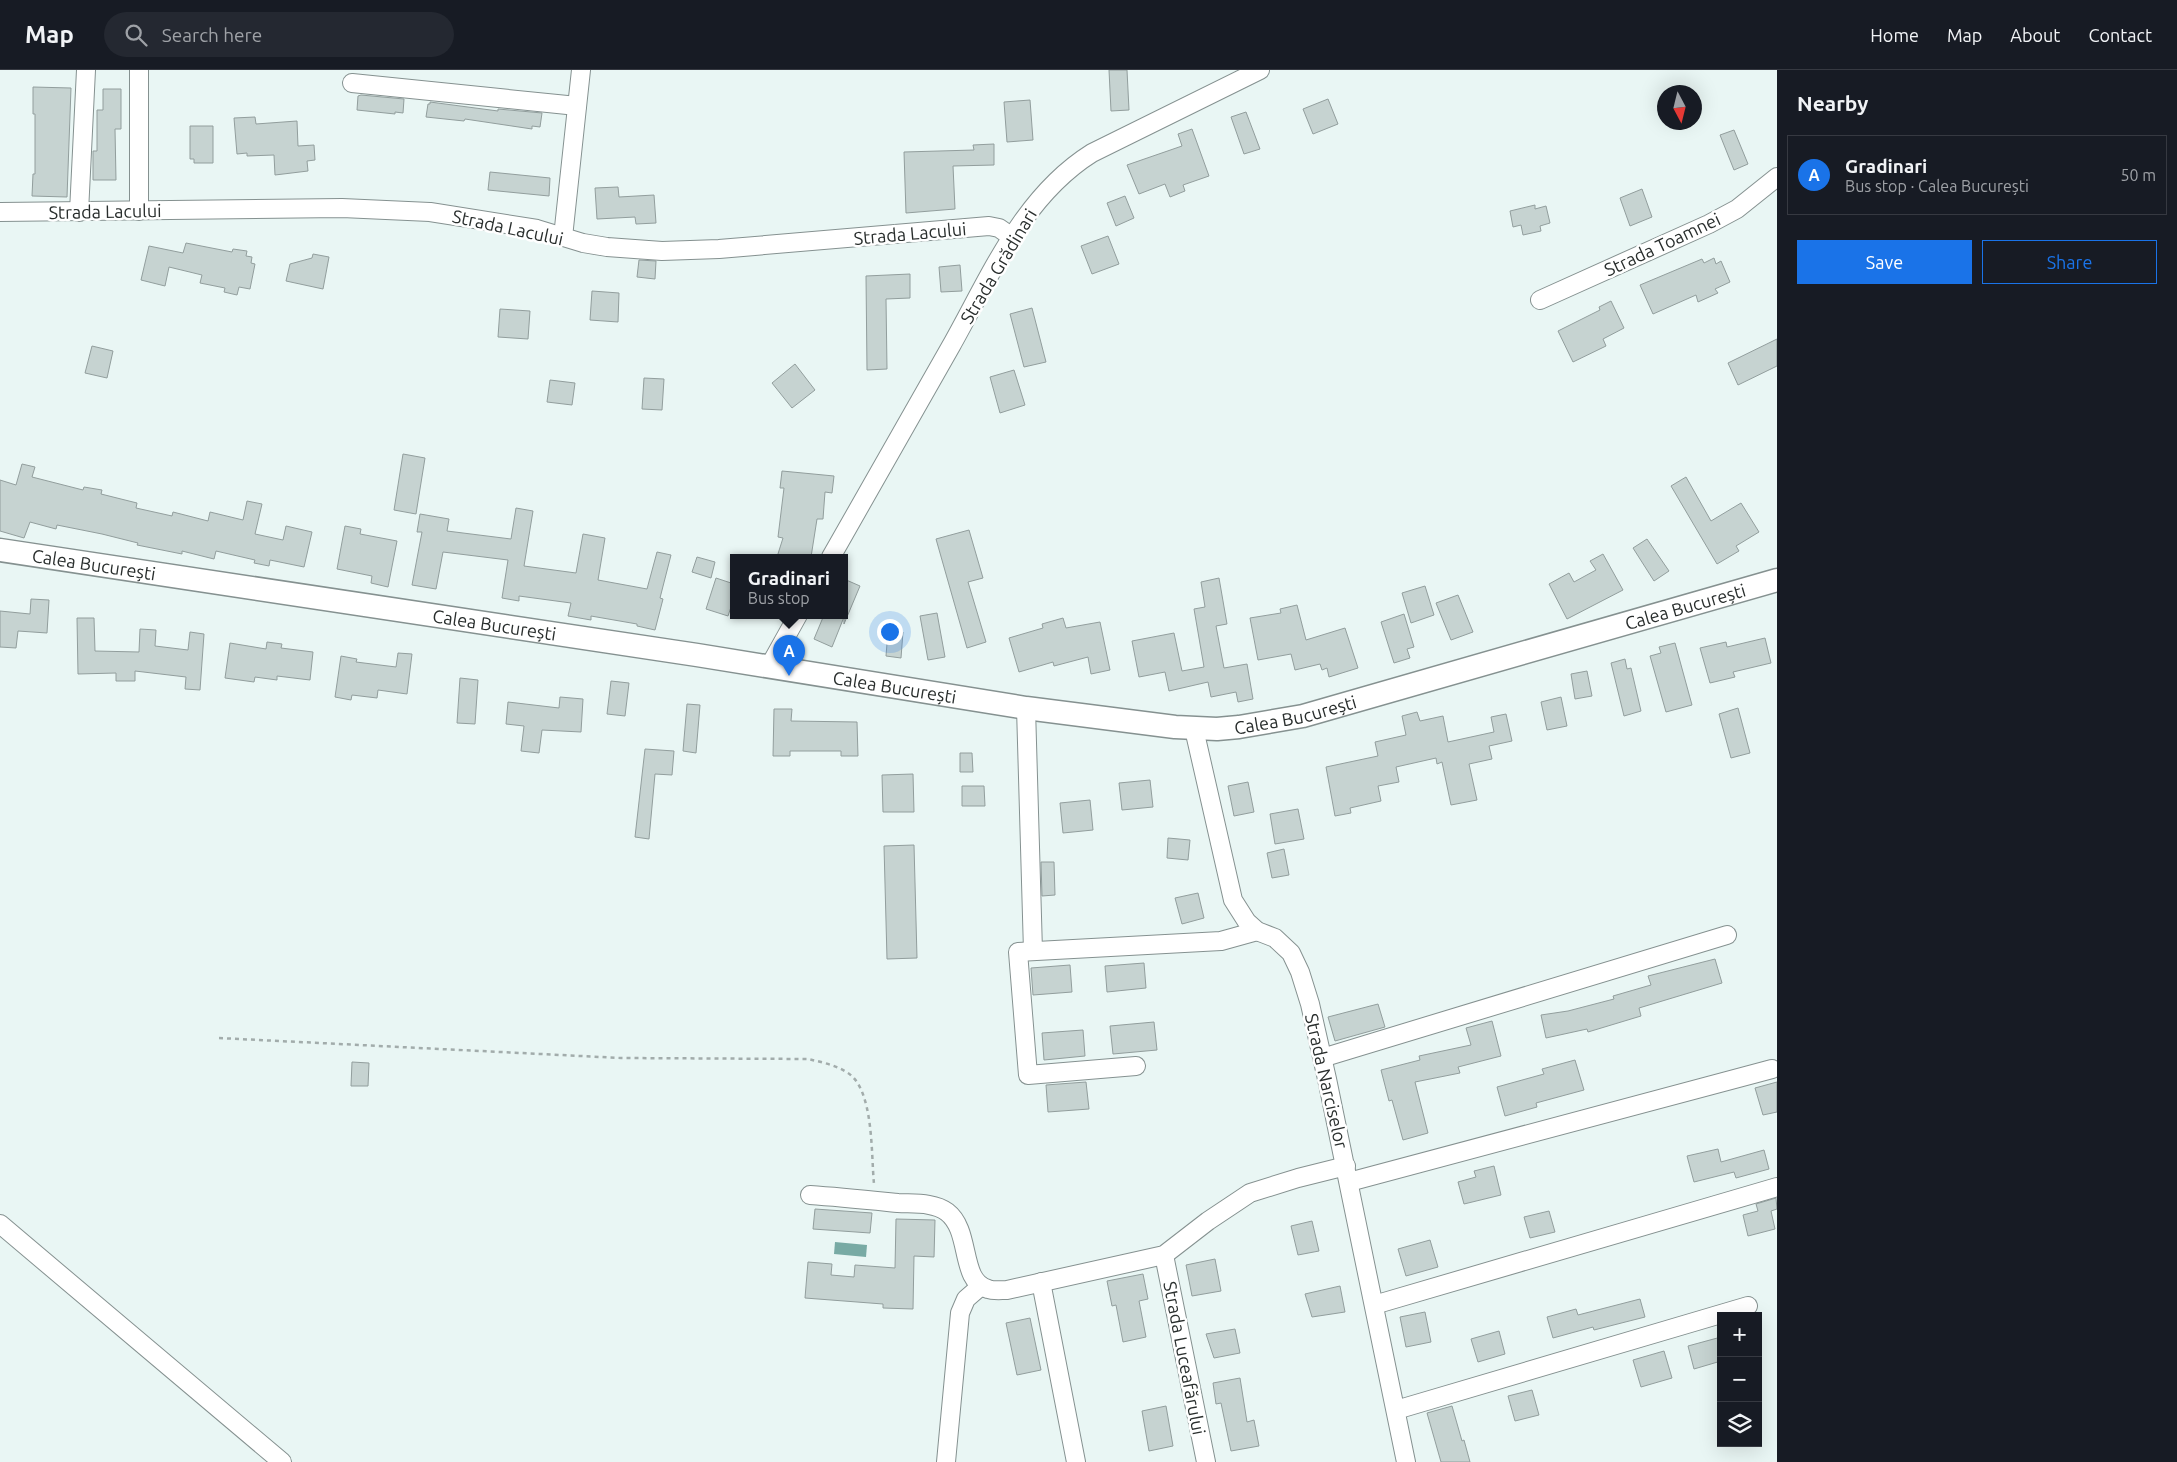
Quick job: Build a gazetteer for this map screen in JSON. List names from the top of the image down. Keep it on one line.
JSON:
{"streets":{"main road":["Calea București"],"street":["Strada Lacului","Strada Toamnei","Strada Grădinari","Strada Narciselor","Strada Luceafărului"]},"crossings":[["Strada Lacului","Strada Grădinari"],["Calea București","Strada Narciselor"]],"north":"bottom","page":{"header":"Map","search":"Search here","nav":["Home","Map","About","Contact"],"heading":"Nearby","list":[{"mark":"A","name":"Gradinari","note":"Bus stop · Calea București","value":"50 m"}],"buttons":["Save","Share"],"popup":["Gradinari","Bus stop"],"pins":"A","map_buttons":["+","−"]}}
